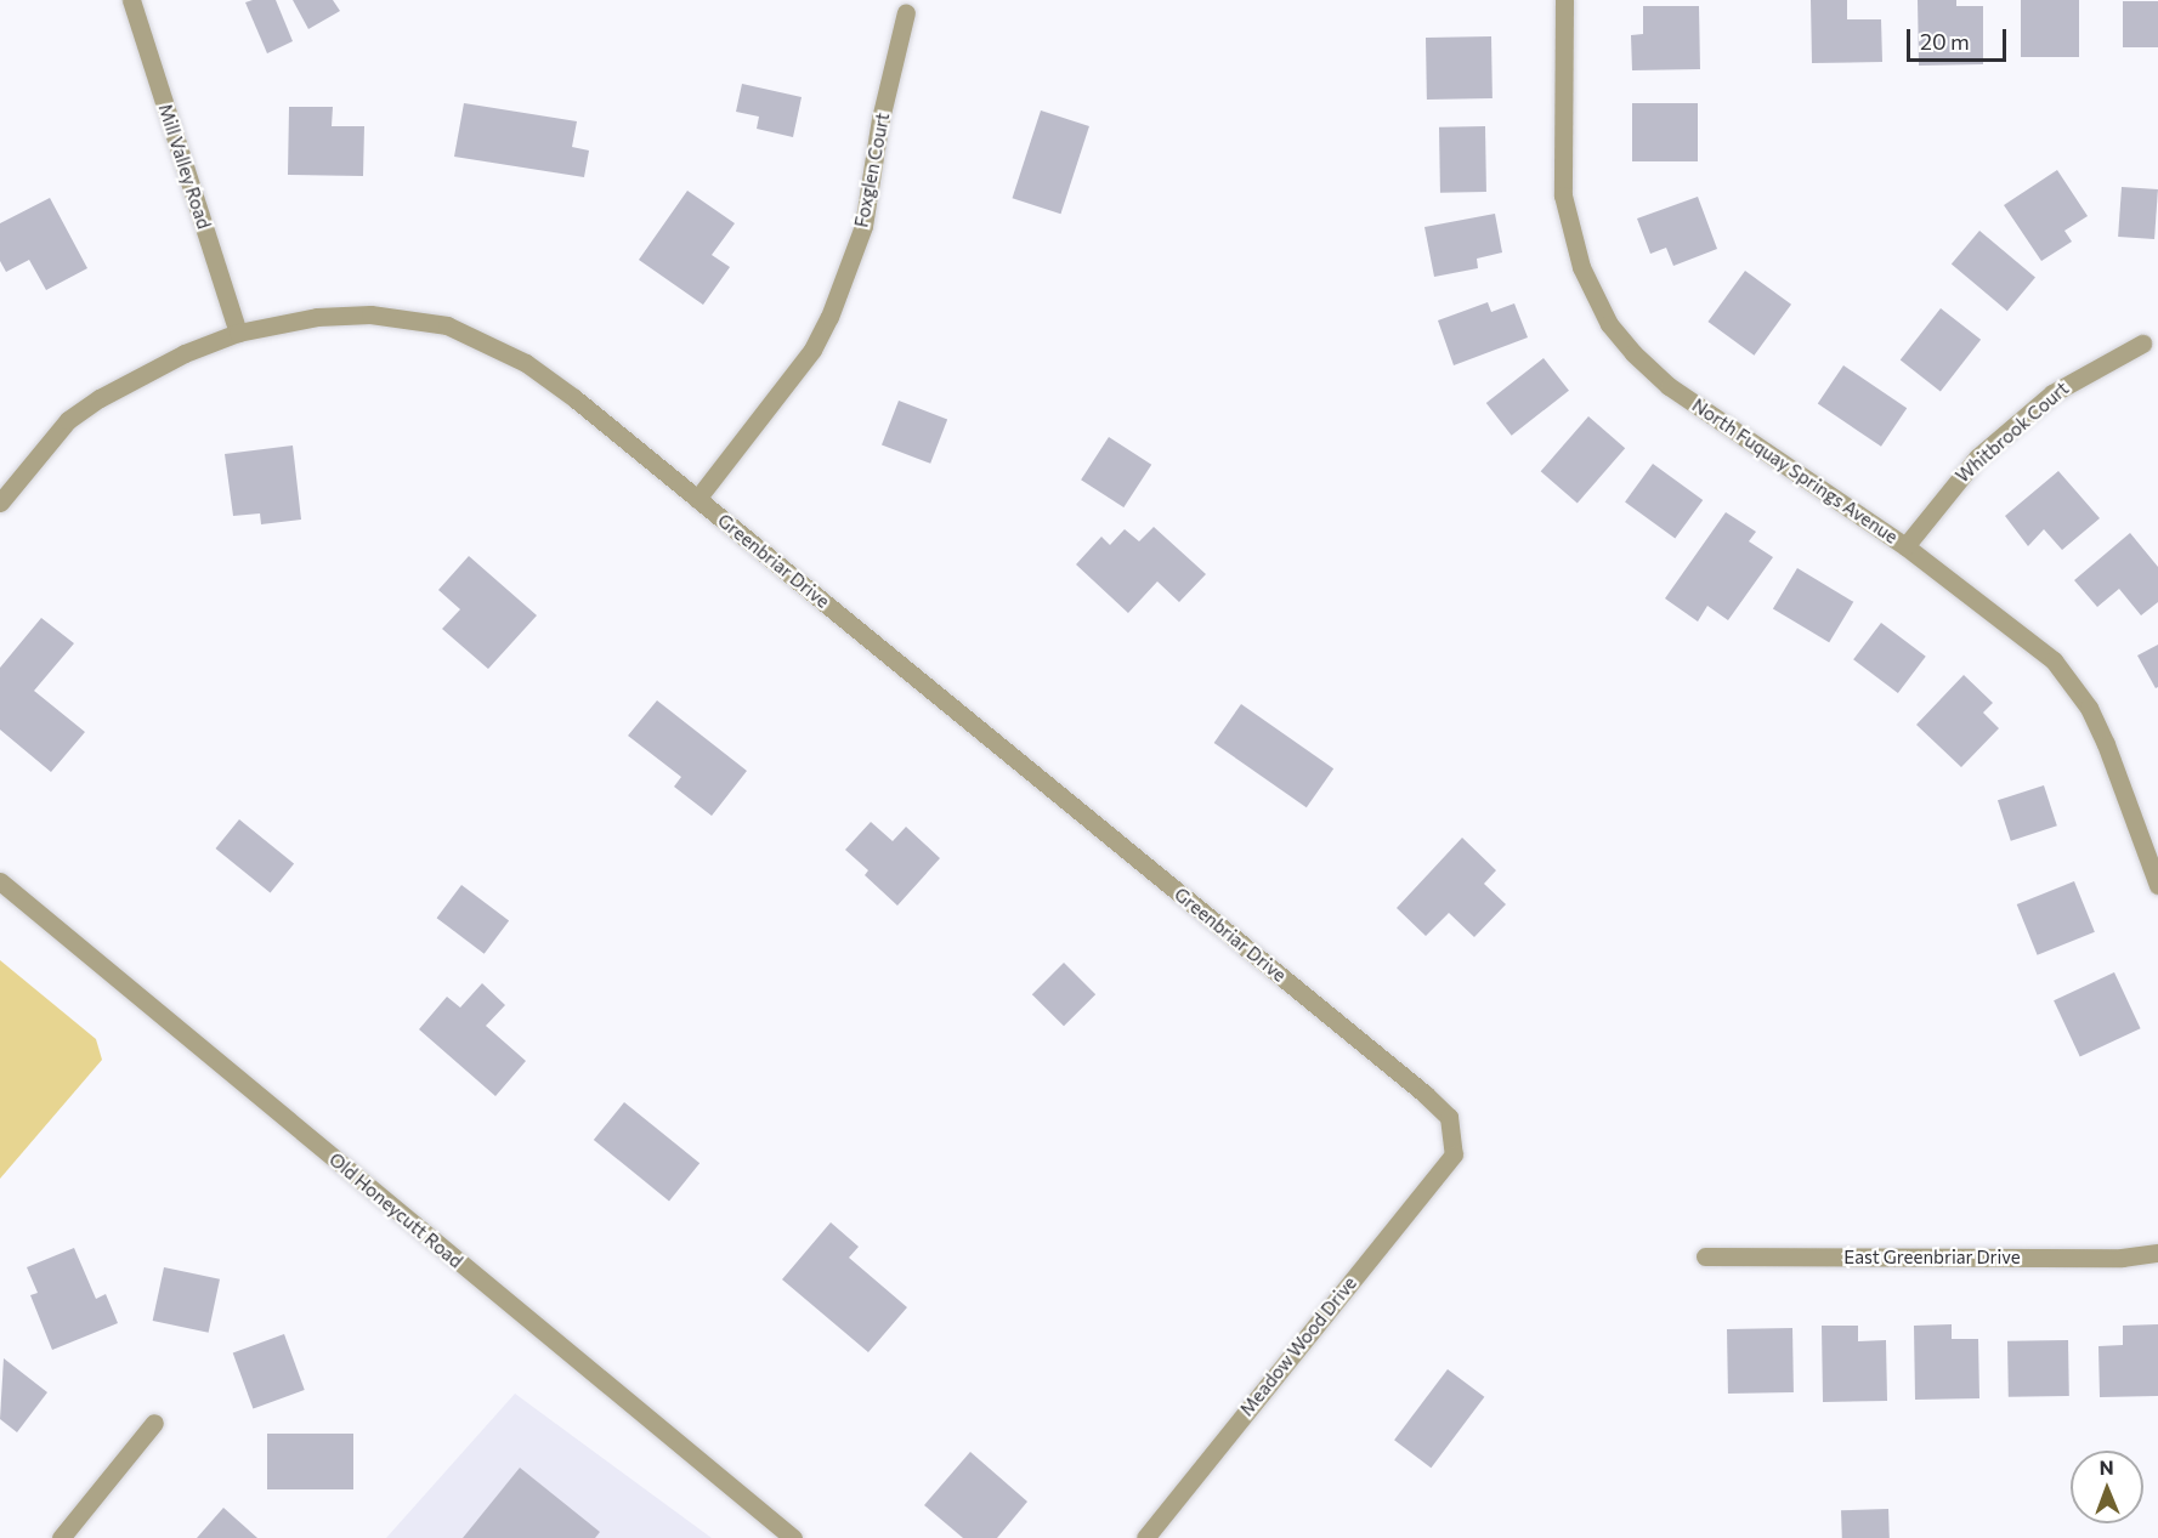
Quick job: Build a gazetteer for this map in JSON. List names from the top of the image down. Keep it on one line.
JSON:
{"streets":{"street":["Mill Valley Road","Foxglen Court","Whitbrook Court","North Fuquay Springs Avenue","Greenbriar Drive","Old Honeycutt Road","East Greenbriar Drive","Meadow Wood Drive"]},"crossings":[["Mill Valley Road","Greenbriar Drive"],["Foxglen Court","Greenbriar Drive"],["Whitbrook Court","North Fuquay Springs Avenue"],["Greenbriar Drive","Meadow Wood Drive"]],"scale_bar":"20 m","north":"top"}
